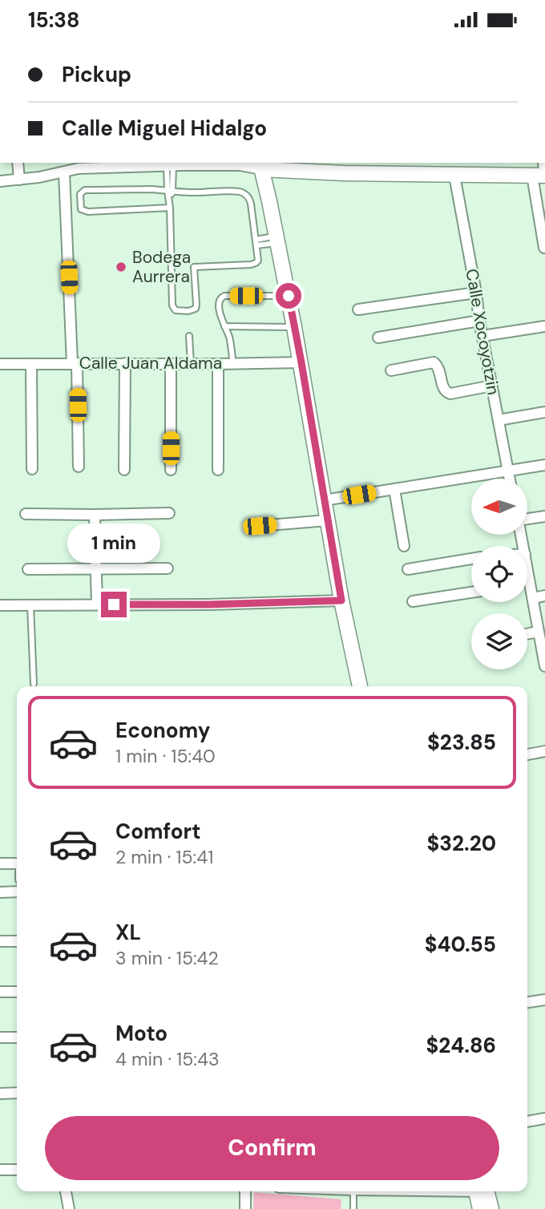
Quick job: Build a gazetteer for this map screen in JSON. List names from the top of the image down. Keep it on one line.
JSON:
{"streets":{"street":["Calle Xocoyotzin","Calle Juan Aldama"]},"places":["Bodega Aurrera"],"north":"left","page":{"status":"15:38","banner":["Pickup","Calle Miguel Hidalgo"],"bubble":"1 min","list":[{"name":"Economy","note":"1 min · 15:40","value":"$23.85"},{"name":"Comfort","note":"2 min · 15:41","value":"$32.20"},{"name":"XL","note":"3 min · 15:42","value":"$40.55"},{"name":"Moto","note":"4 min · 15:43","value":"$24.86"}],"buttons":"Confirm"}}
